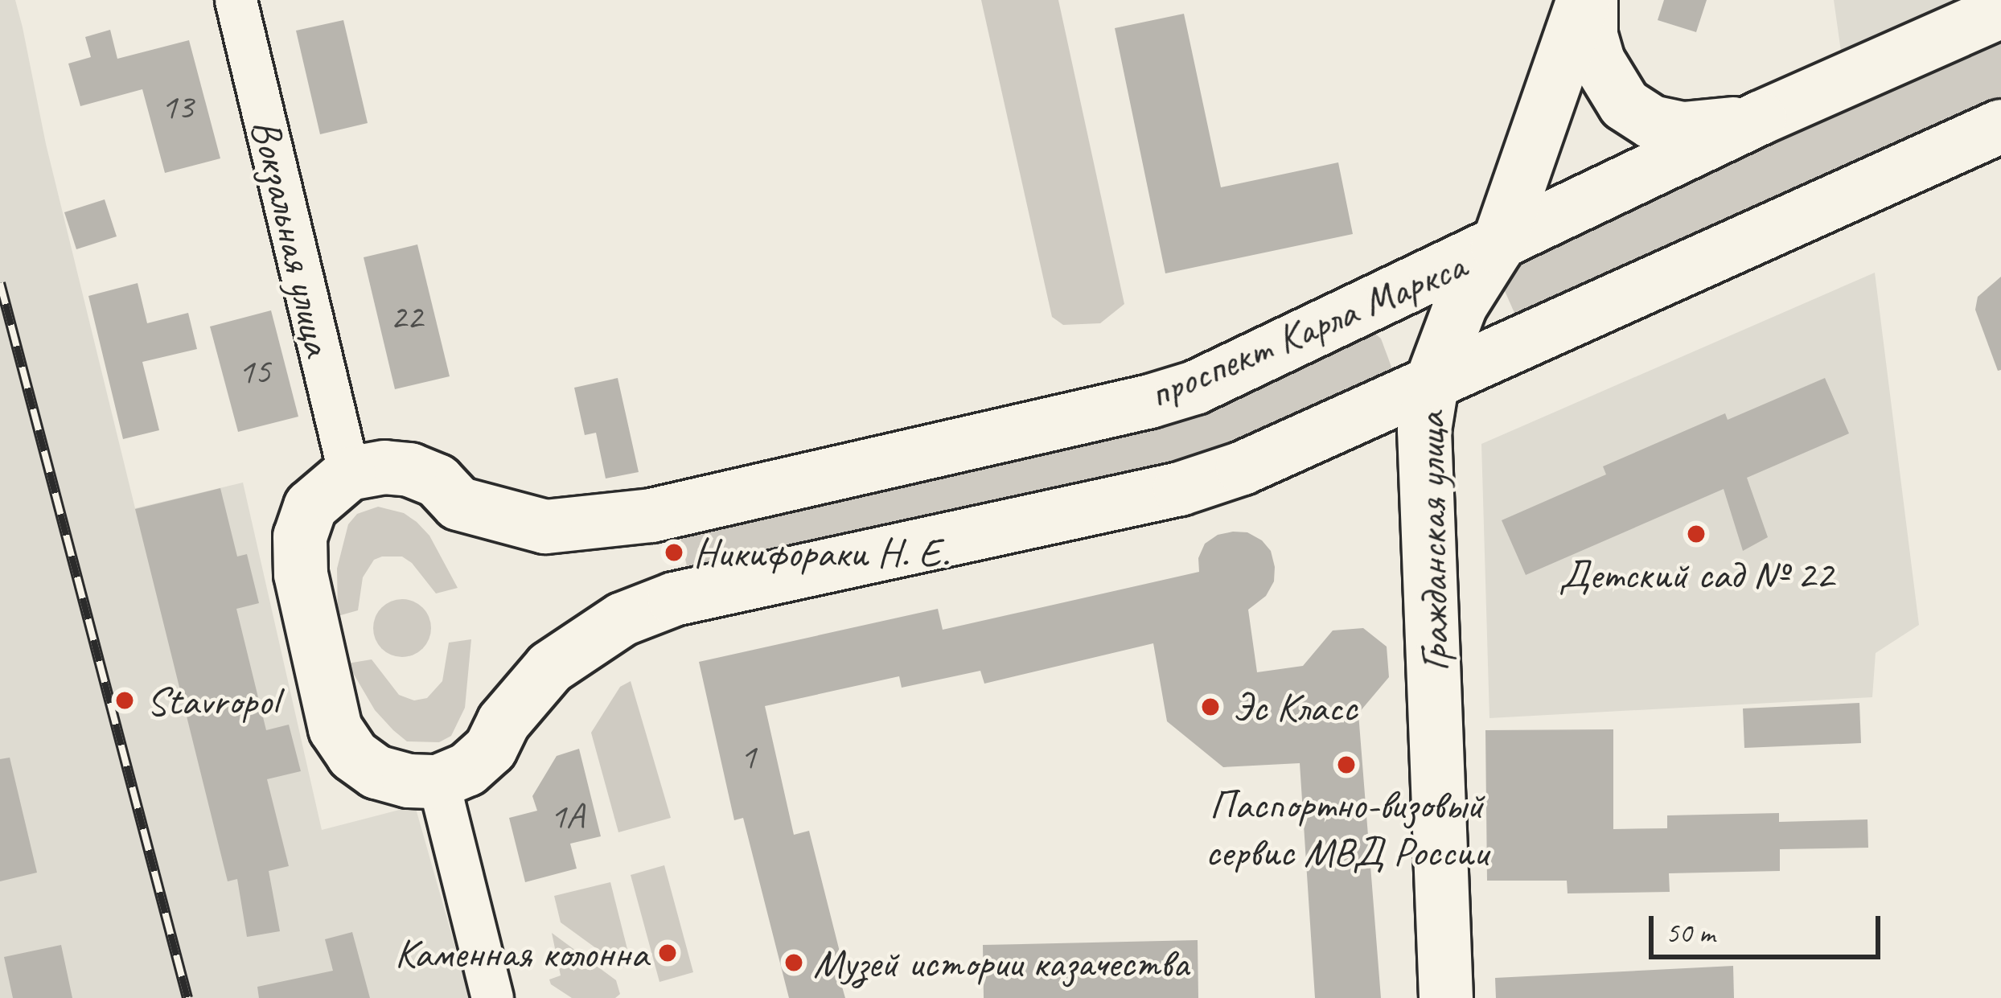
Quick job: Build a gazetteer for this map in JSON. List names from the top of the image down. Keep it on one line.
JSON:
{"streets":{"main road":["проспект Карла Маркса","Гражданская улица"],"street":["Вокзальная улица"]},"crossings":[["Вокзальная улица","проспект Карла Маркса"],["проспект Карла Маркса","Гражданская улица"]],"places":["Детский сад № 22","Никифораки Н. Е.","Stavropol","Эс Класс","Паспортно-визовый сервис МВД России","Каменная колонна","Музей истории казачества"],"house_numbers":["13","22","15","1","1А"],"scale_bar":"50 m"}
